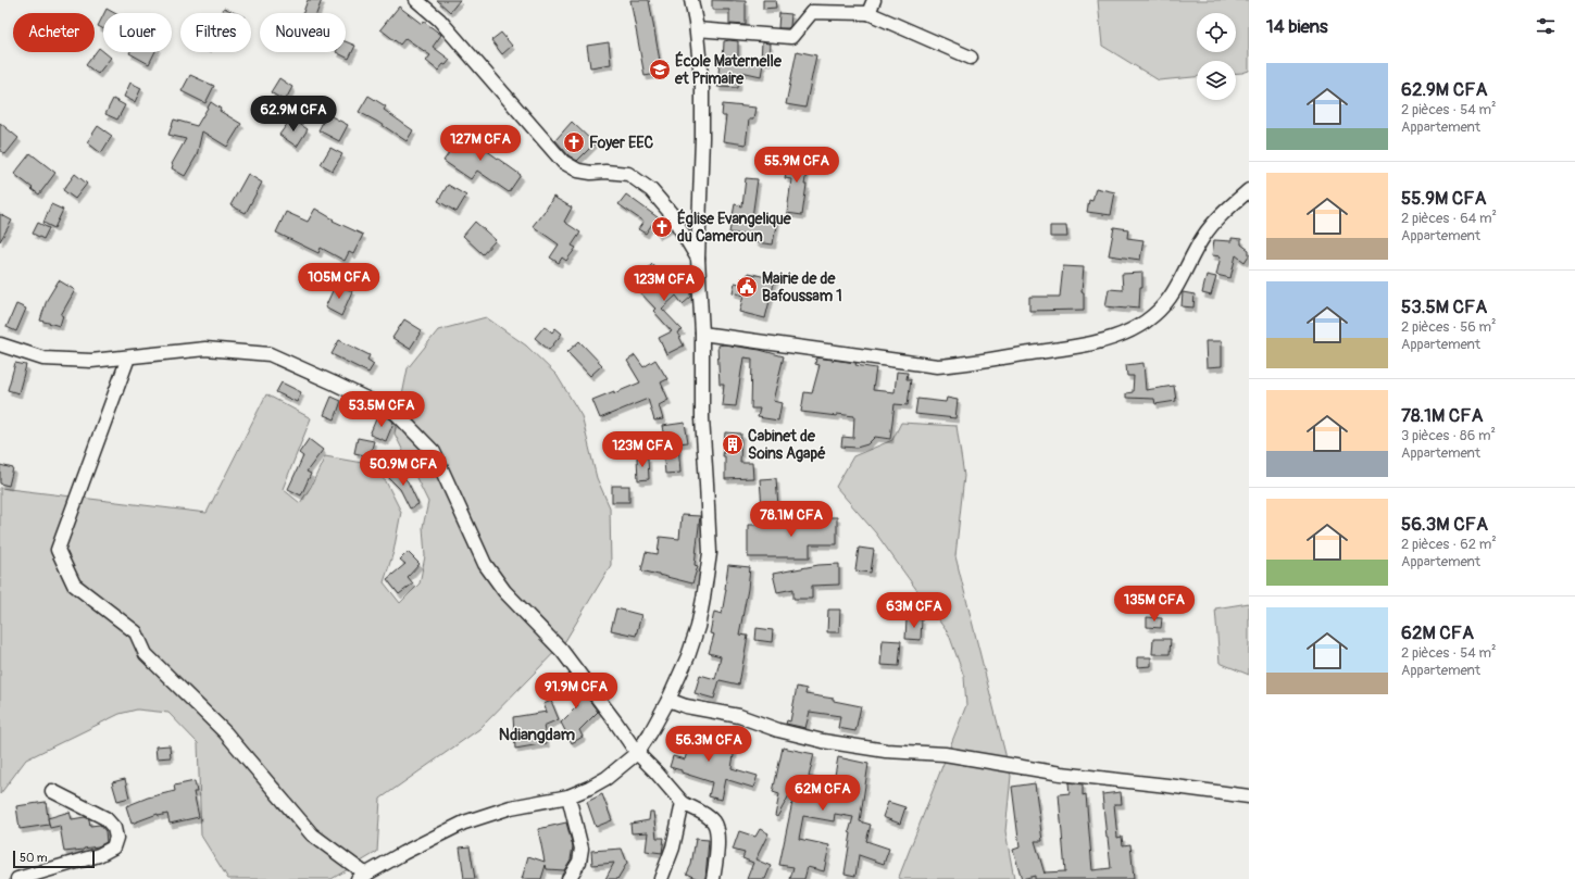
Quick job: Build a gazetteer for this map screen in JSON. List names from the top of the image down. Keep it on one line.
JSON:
{"districts":["Ndiangdam"],"places":{"school or university":["École Maternelle et Primaire"],"church":["Foyer EEC","Église Evangelique du Cameroun"],"public building":["Mairie de de Bafoussam 1"],"building":["Cabinet de Soins Agapé"]},"scale_bar":"50 m","page":{"heading":"14 biens","chip":["Acheter","Louer","Filtres","Nouveau"],"list":[{"name":"62.9M CFA","note":"2 pièces · 54 m² · Appartement"},{"name":"55.9M CFA","note":"2 pièces · 64 m² · Appartement"},{"name":"53.5M CFA","note":"2 pièces · 56 m² · Appartement"},{"name":"78.1M CFA","note":"3 pièces · 86 m² · Appartement"},{"name":"56.3M CFA","note":"2 pièces · 62 m² · Appartement"},{"name":"62M CFA","note":"2 pièces · 54 m² · Appartement"}],"price":["62.9M CFA","127M CFA","55.9M CFA","105M CFA","123M CFA","53.5M CFA","123M CFA","50.9M CFA","78.1M CFA","135M CFA","63M CFA","91.9M CFA","56.3M CFA","62M CFA"],"scale":"50 m"}}
